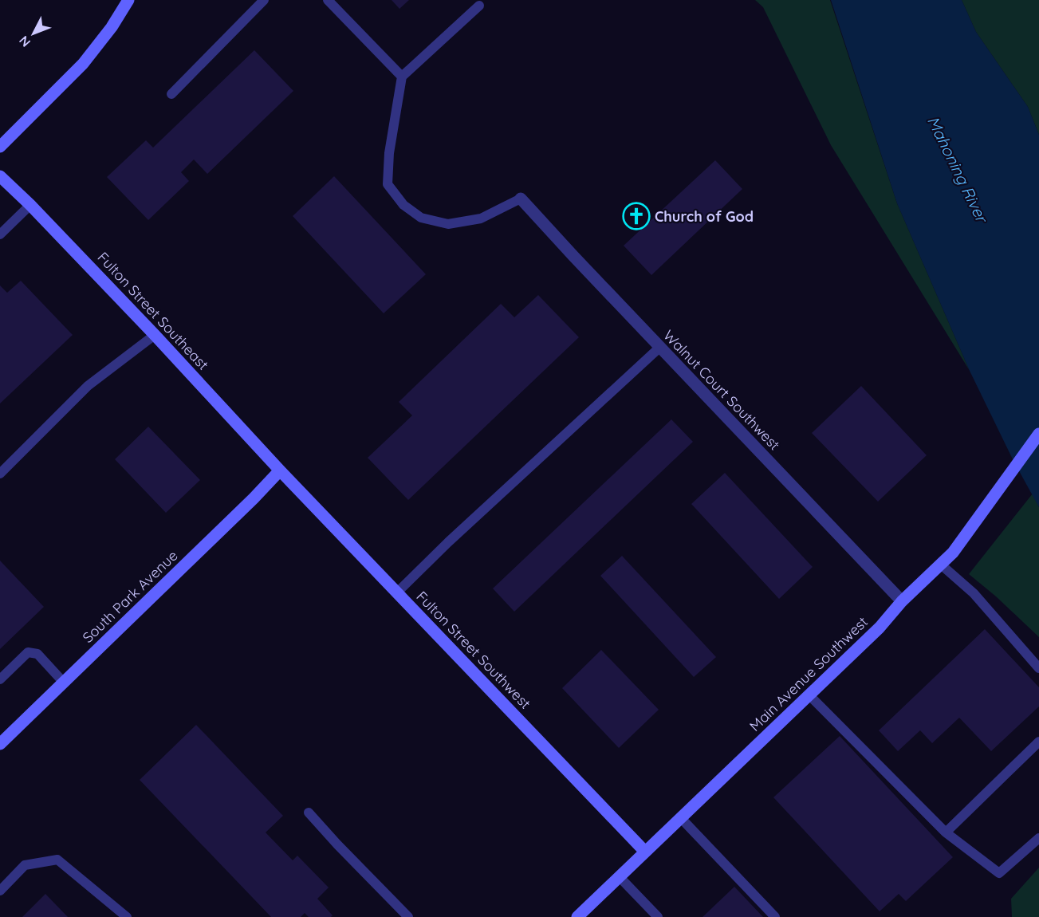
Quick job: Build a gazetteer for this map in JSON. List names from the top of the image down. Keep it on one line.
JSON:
{"streets":{"street":["Fulton Street Southeast","Walnut Court Southwest","South Park Avenue","Fulton Street Southwest","Main Avenue Southwest"]},"crossings":[["Fulton Street Southeast","South Park Avenue"],["Fulton Street Southeast","Fulton Street Southwest"],["Walnut Court Southwest","Main Avenue Southwest"],["South Park Avenue","Fulton Street Southwest"],["Fulton Street Southwest","Main Avenue Southwest"]],"water":["Mahoning River"],"places":{"church":["Church of God"]},"north":"bottom left"}
